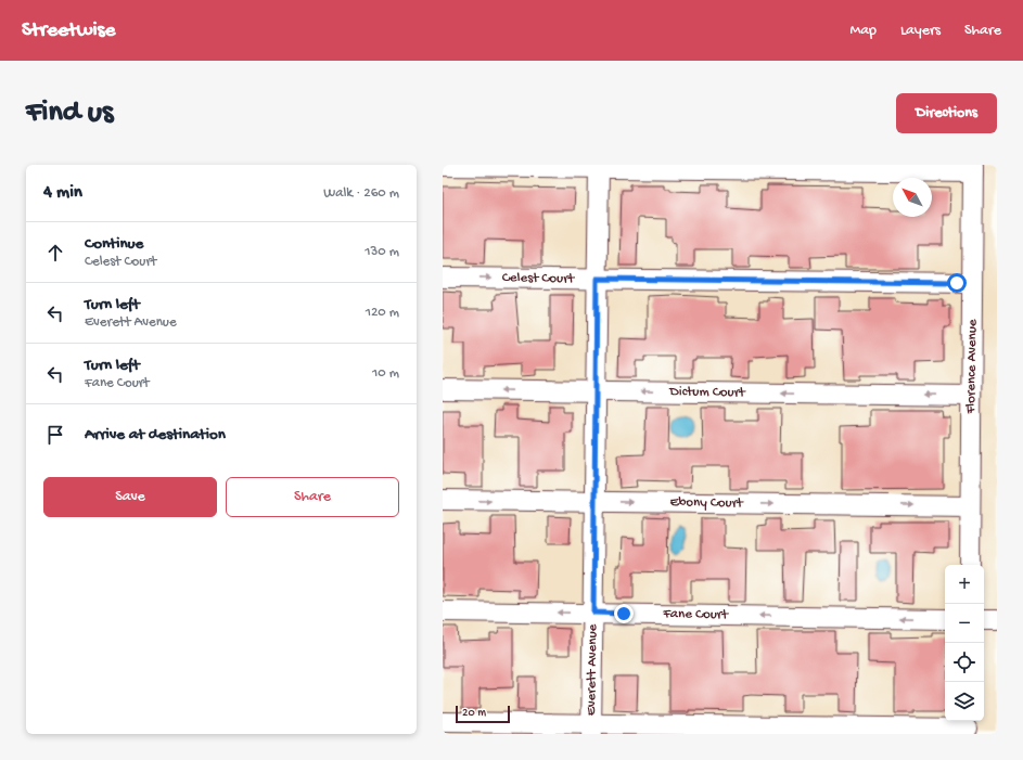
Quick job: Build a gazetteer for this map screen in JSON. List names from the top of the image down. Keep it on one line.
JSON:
{"streets":{"street":["Celest Court","Florence Avenue","Dictum Court","Ebony Court","Fane Court","Everett Avenue"]},"crossings":[["Celest Court","Florence Avenue"],["Celest Court","Everett Avenue"],["Florence Avenue","Dictum Court"],["Florence Avenue","Ebony Court"],["Dictum Court","Everett Avenue"],["Ebony Court","Everett Avenue"],["Fane Court","Everett Avenue"]],"one_way":["Dictum Court","Ebony Court"],"scale_bar":"20 m","north":"top left","page":{"header":"Streetwise","nav":["Map","Layers","Share"],"buttons":["Directions",["Save","Share"]],"title":"Find us","heading":["4 min","Walk · 260 m"],"list":[["Continue","Celest Court","130 m"],["Turn left","Everett Avenue","120 m"],["Turn left","Fane Court","10 m"],"Arrive at destination"],"map_buttons":["+","−"],"scale":"20 m"}}
